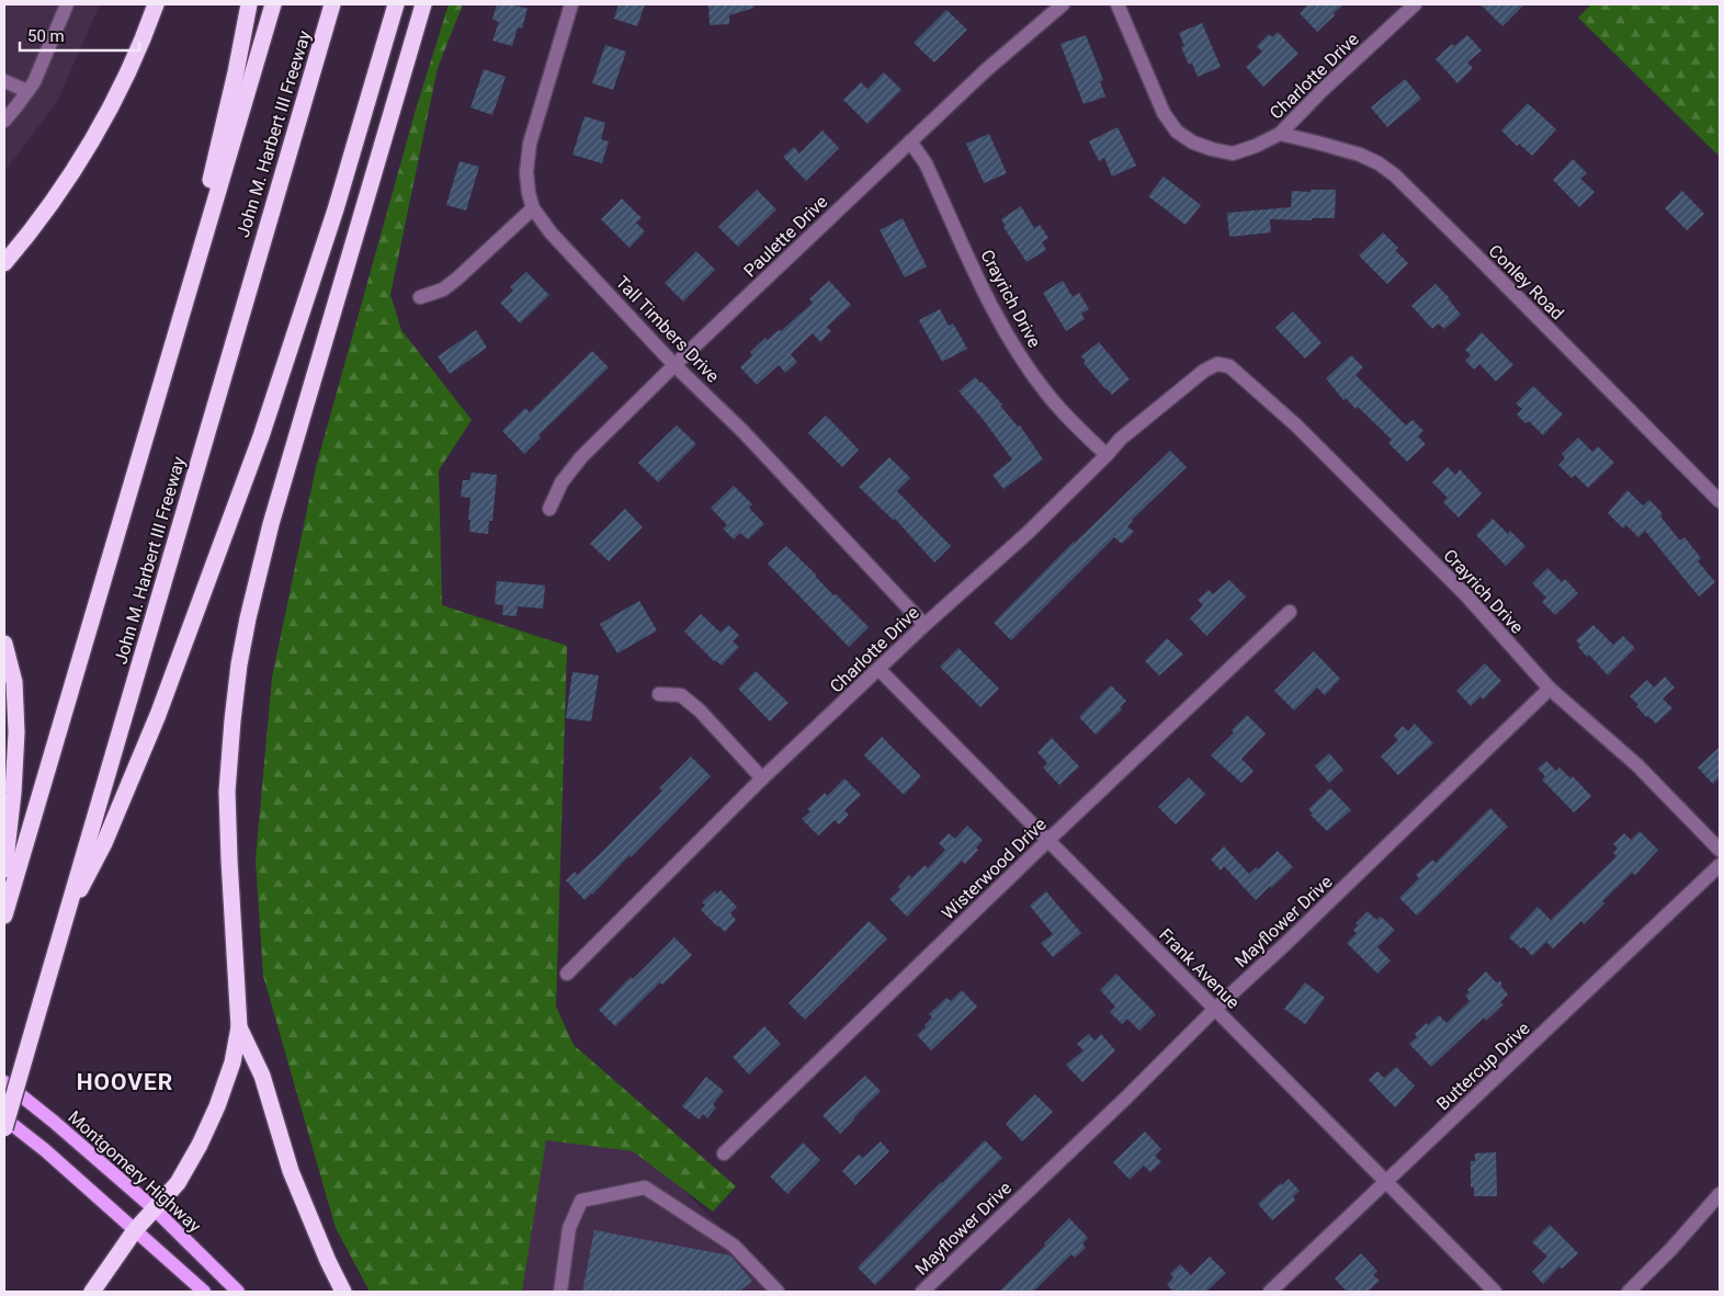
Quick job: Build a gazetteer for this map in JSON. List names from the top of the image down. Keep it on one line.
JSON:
{"streets":{"highway":["John M. Harbert III Freeway"],"main road":["Montgomery Highway"],"street":["Charlotte Drive","Paulette Drive","Conley Road","Crayrich Drive","Tall Timbers Drive","Wisterwood Drive","Mayflower Drive","Frank Avenue","Buttercup Drive"]},"crossings":[["Charlotte Drive","Conley Road"],["Charlotte Drive","Crayrich Drive"],["Charlotte Drive","Tall Timbers Drive"],["Charlotte Drive","Frank Avenue"],["Paulette Drive","Crayrich Drive"],["Paulette Drive","Tall Timbers Drive"],["Crayrich Drive","Mayflower Drive"],["Wisterwood Drive","Frank Avenue"],["Mayflower Drive","Frank Avenue"],["Frank Avenue","Buttercup Drive"]],"districts":["HOOVER"],"scale_bar":"50 m"}
